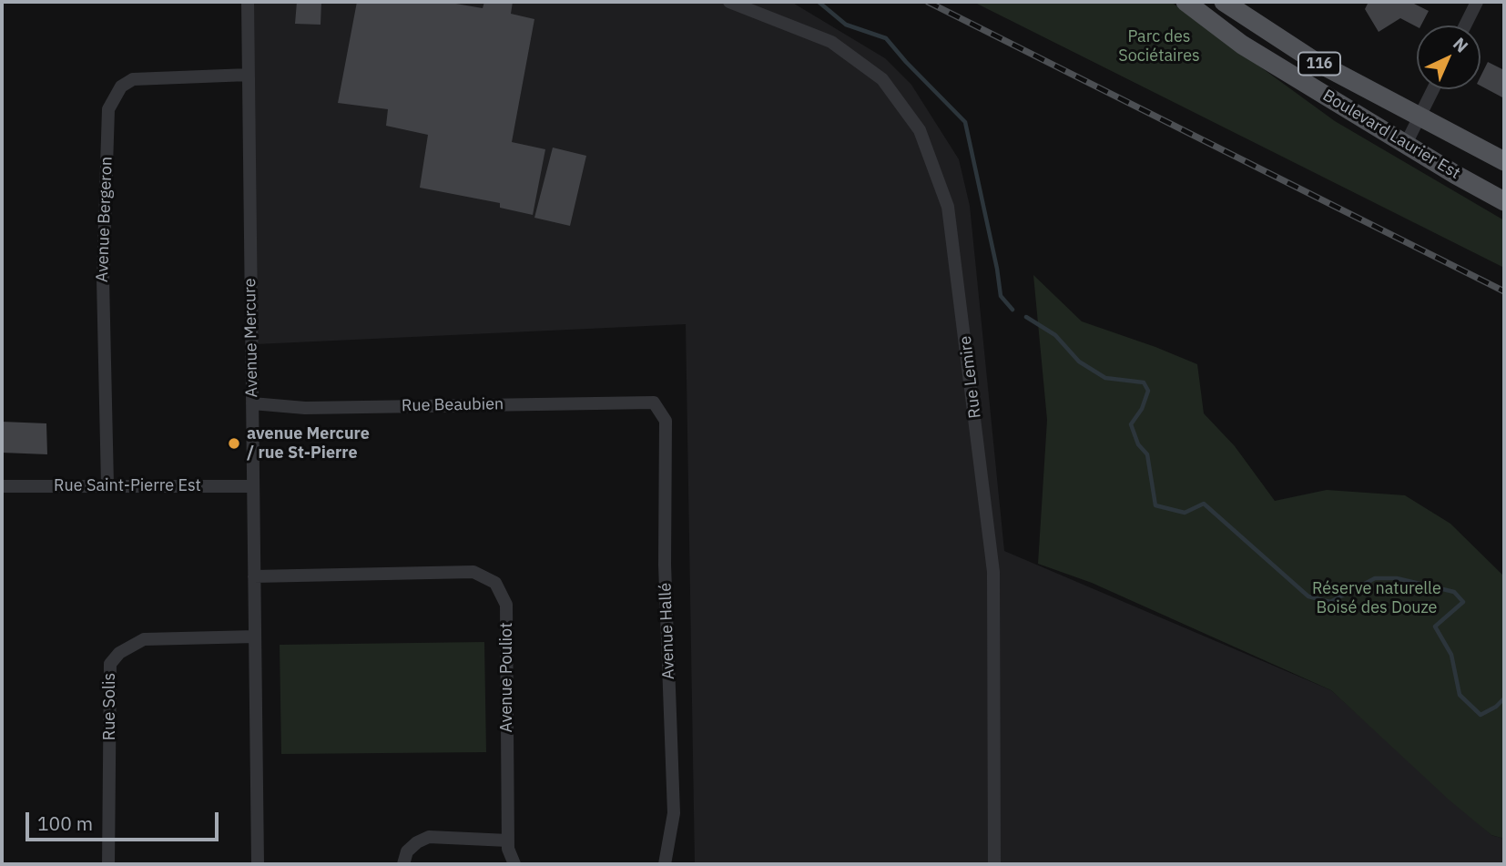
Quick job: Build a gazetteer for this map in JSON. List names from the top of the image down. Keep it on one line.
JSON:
{"streets":{"main road":["116","Boulevard Laurier Est"],"street":["Avenue Bergeron","Avenue Mercure","Rue Lemire","Rue Beaubien","Rue Saint-Pierre Est","Avenue Hallé","Avenue Pouliot","Rue Solis"]},"crossings":[["Avenue Bergeron","Avenue Mercure"],["Avenue Bergeron","Rue Saint-Pierre Est"],["Avenue Mercure","Rue Beaubien"],["Avenue Mercure","Rue Saint-Pierre Est"],["Avenue Mercure","Avenue Pouliot"],["Avenue Mercure","Rue Solis"],["Rue Beaubien","Avenue Hallé"]],"parks":["Parc des Sociétaires","Réserve naturelle Boisé des Douze"],"places":["avenue Mercure / rue St-Pierre"],"scale_bar":"100 m","north":"top right"}
